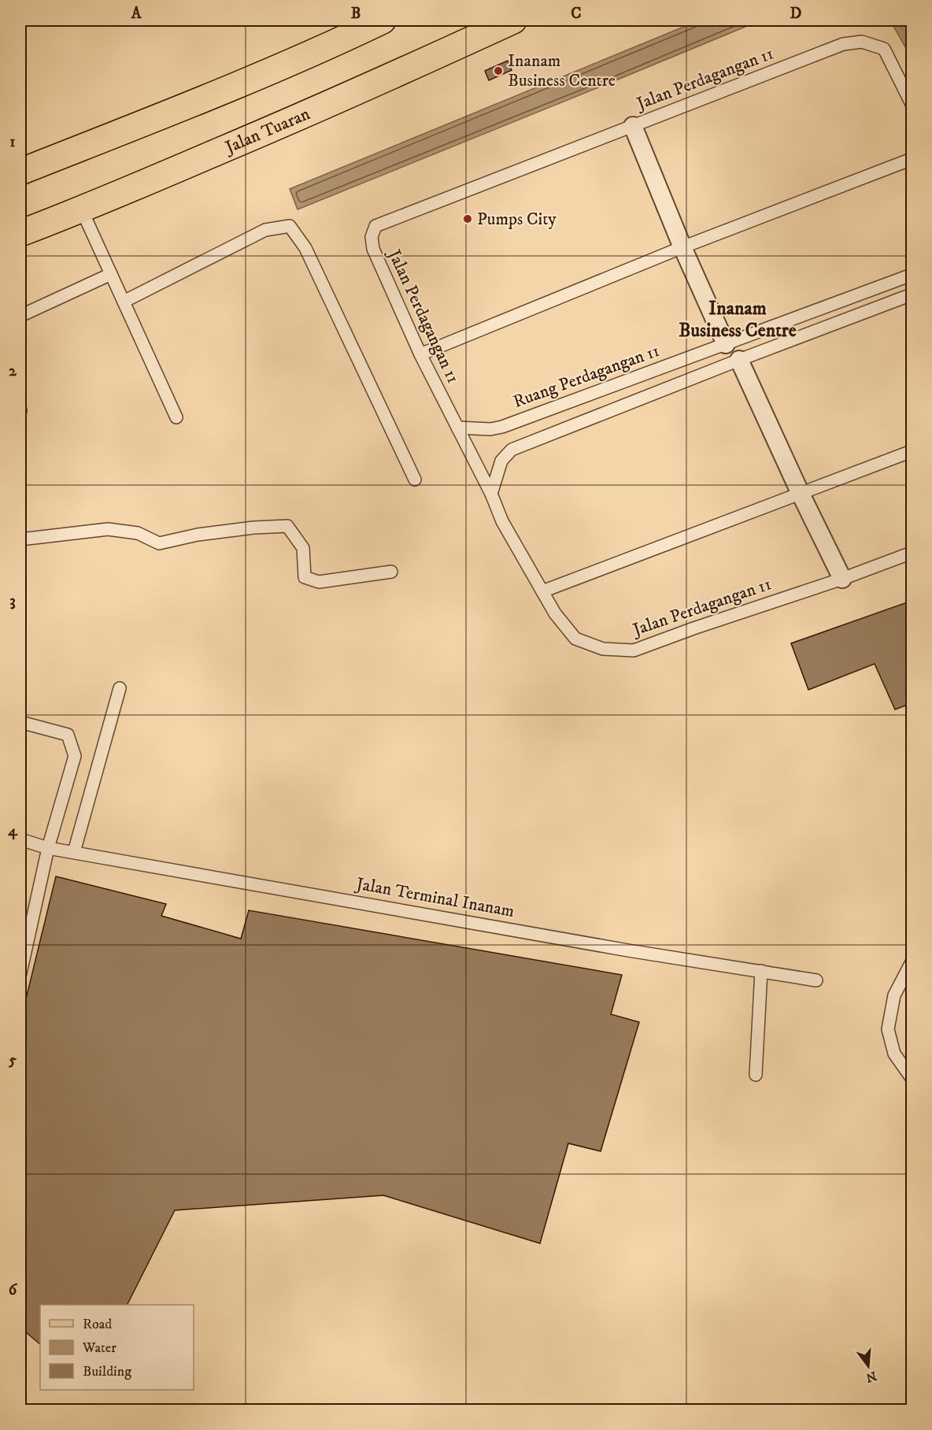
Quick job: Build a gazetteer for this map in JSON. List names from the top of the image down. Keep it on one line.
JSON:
{"streets":{"main road":["Jalan Tuaran"],"lane":["Jalan Perdagangan 11","Ruang Perdagangan 11","Jalan Terminal Inanam"]},"crossings":[["Jalan Perdagangan 11","Ruang Perdagangan 11"]],"districts":["Inanam Business Centre"],"places":["Inanam Business Centre","Pumps City"],"legend":["Road","Water","Building"],"north":"bottom","grid":{"columns":["A","B","C","D"],"rows":["1","2","3","4","5","6"]}}
